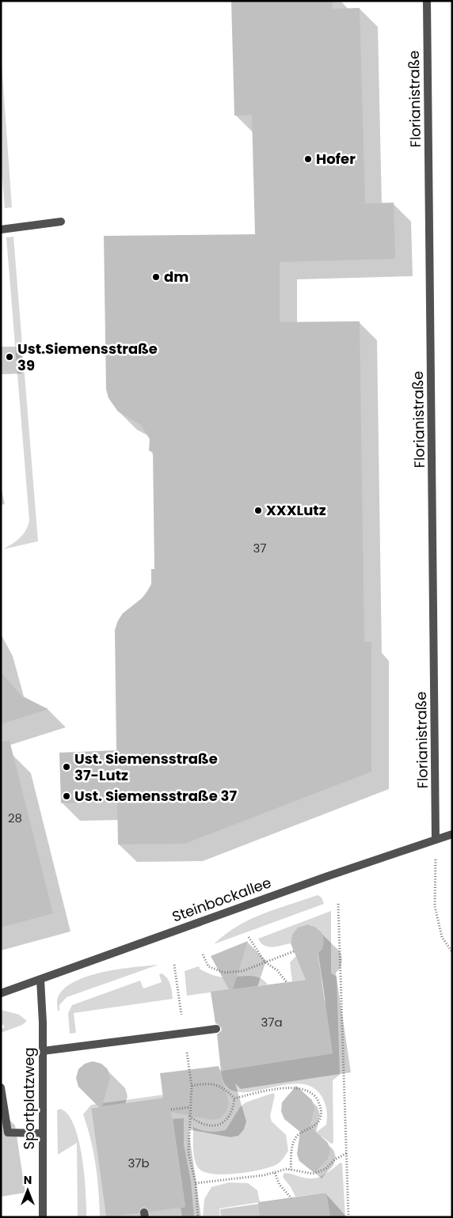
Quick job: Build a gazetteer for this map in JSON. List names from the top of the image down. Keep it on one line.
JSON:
{"streets":{"street":["Florianistraße","Steinbockallee","Sportplatzweg"]},"crossings":[["Florianistraße","Steinbockallee"],["Steinbockallee","Sportplatzweg"]],"places":["Hofer","dm","Ust.Siemensstraße 39","XXXLutz","Ust. Siemensstraße 37-Lutz","Ust. Siemensstraße 37"],"house_numbers":["37","28","37a","37b"],"north":"top"}
